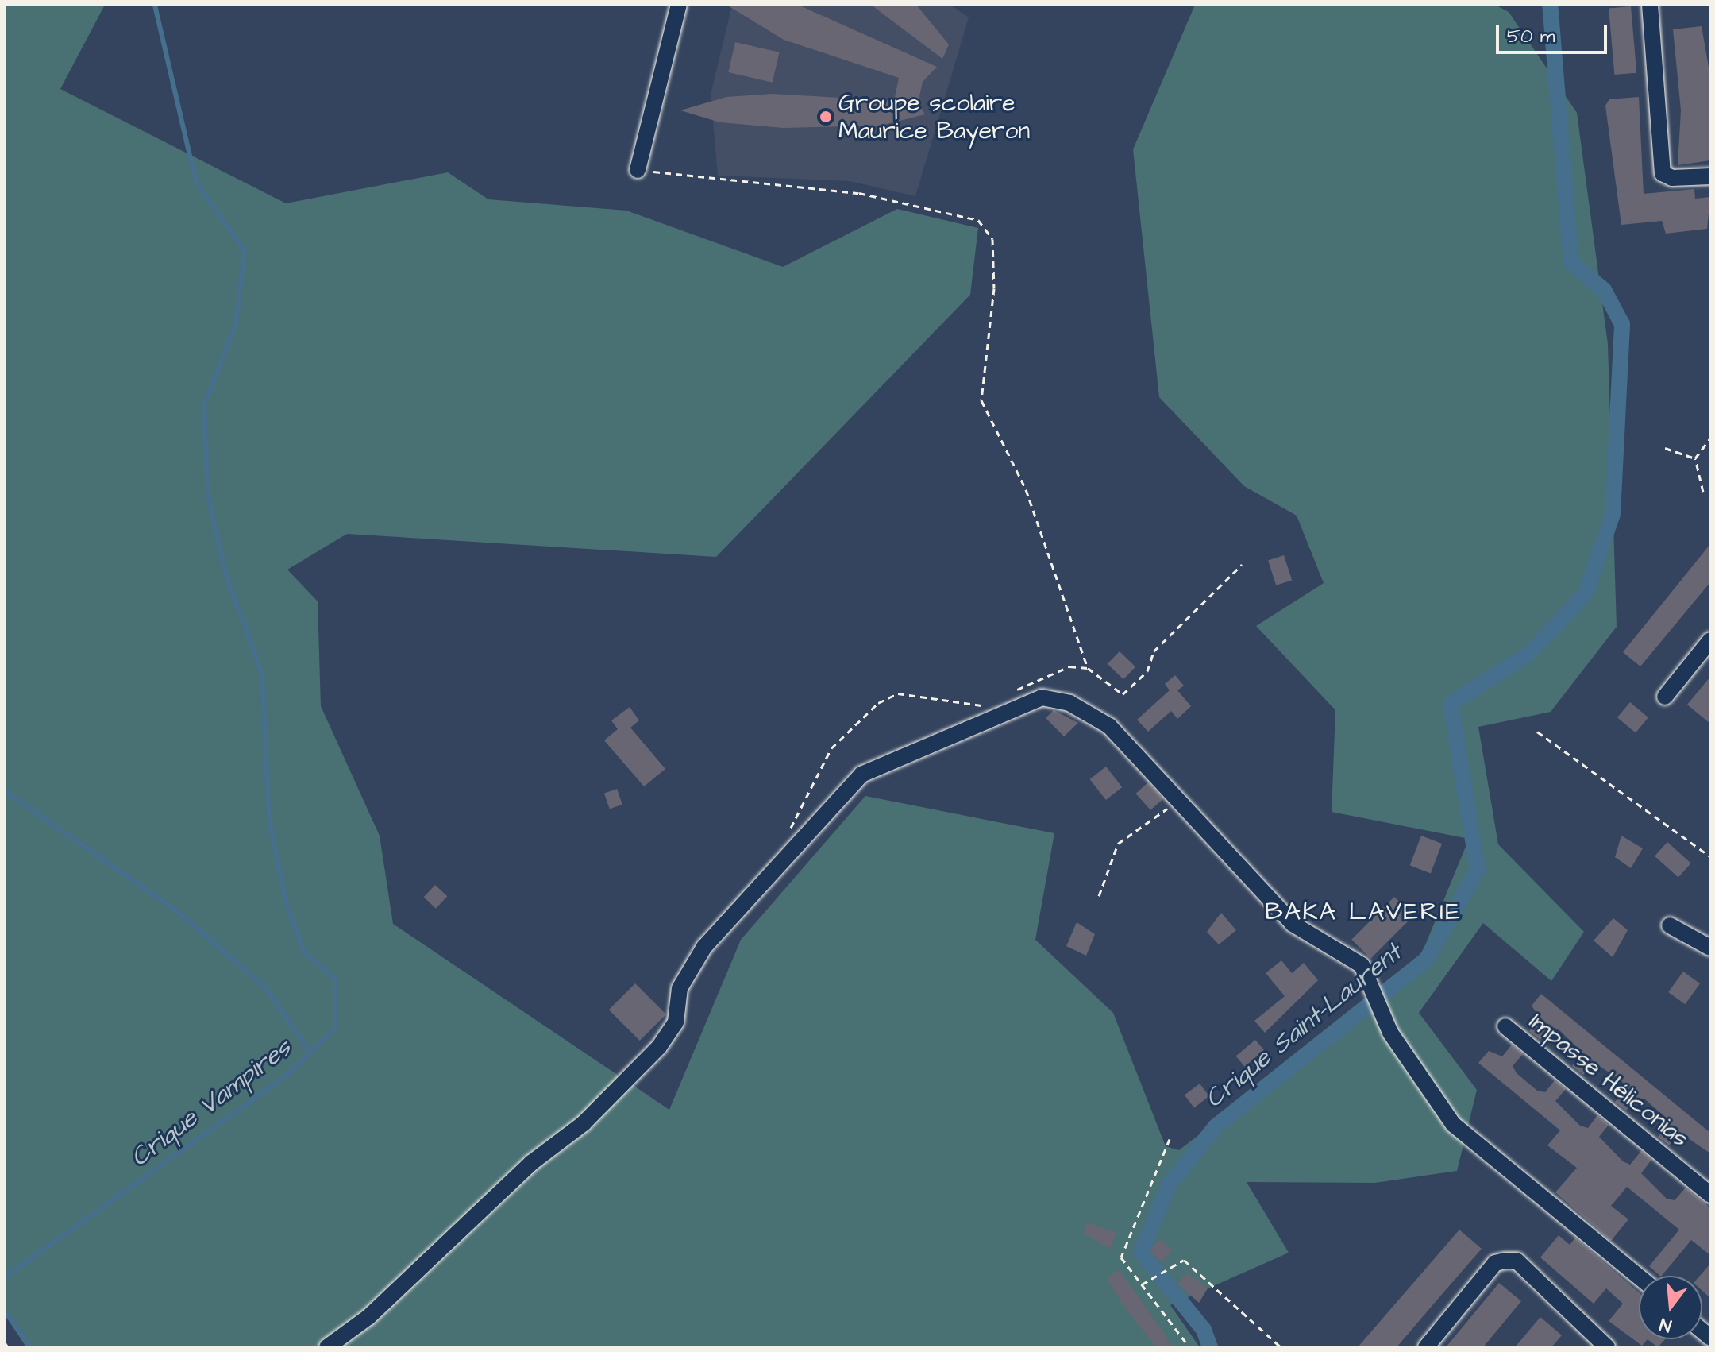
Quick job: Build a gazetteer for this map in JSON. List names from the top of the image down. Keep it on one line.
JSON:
{"streets":{"street":["Impasse Héliconias"]},"districts":["BAKA LAVERIE"],"water":["Crique Saint-Laurent","Crique Vampires"],"places":["Groupe scolaire Maurice Bayeron"],"scale_bar":"50 m","north":"bottom"}
